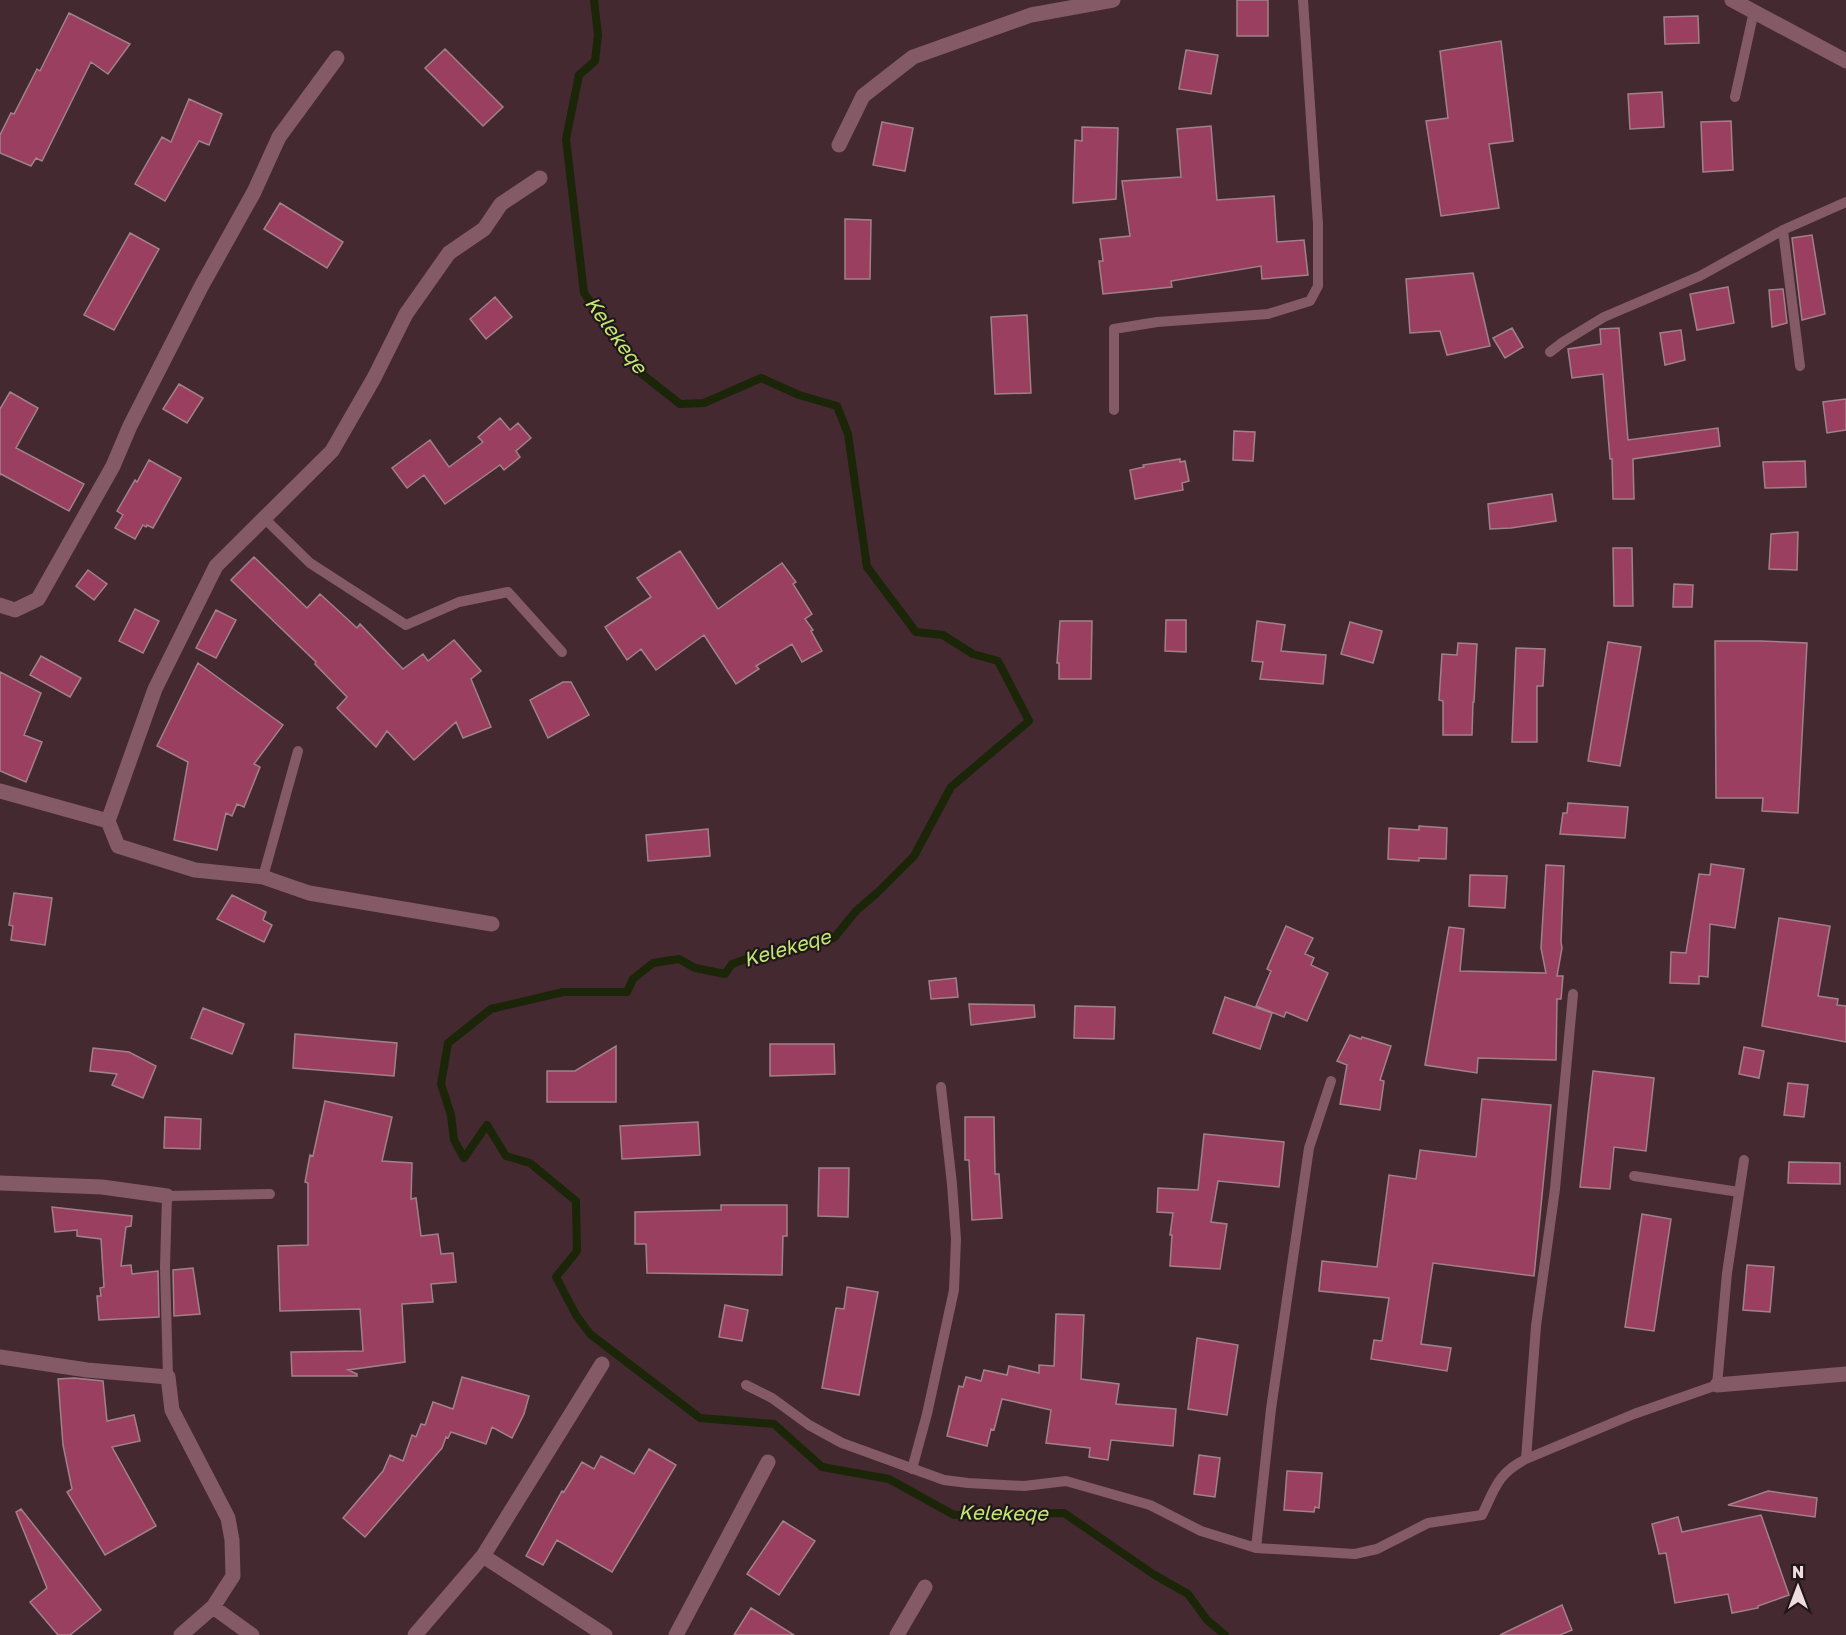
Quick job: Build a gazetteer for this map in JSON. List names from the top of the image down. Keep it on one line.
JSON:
{"water":["Kelekeqe"],"north":"top"}
